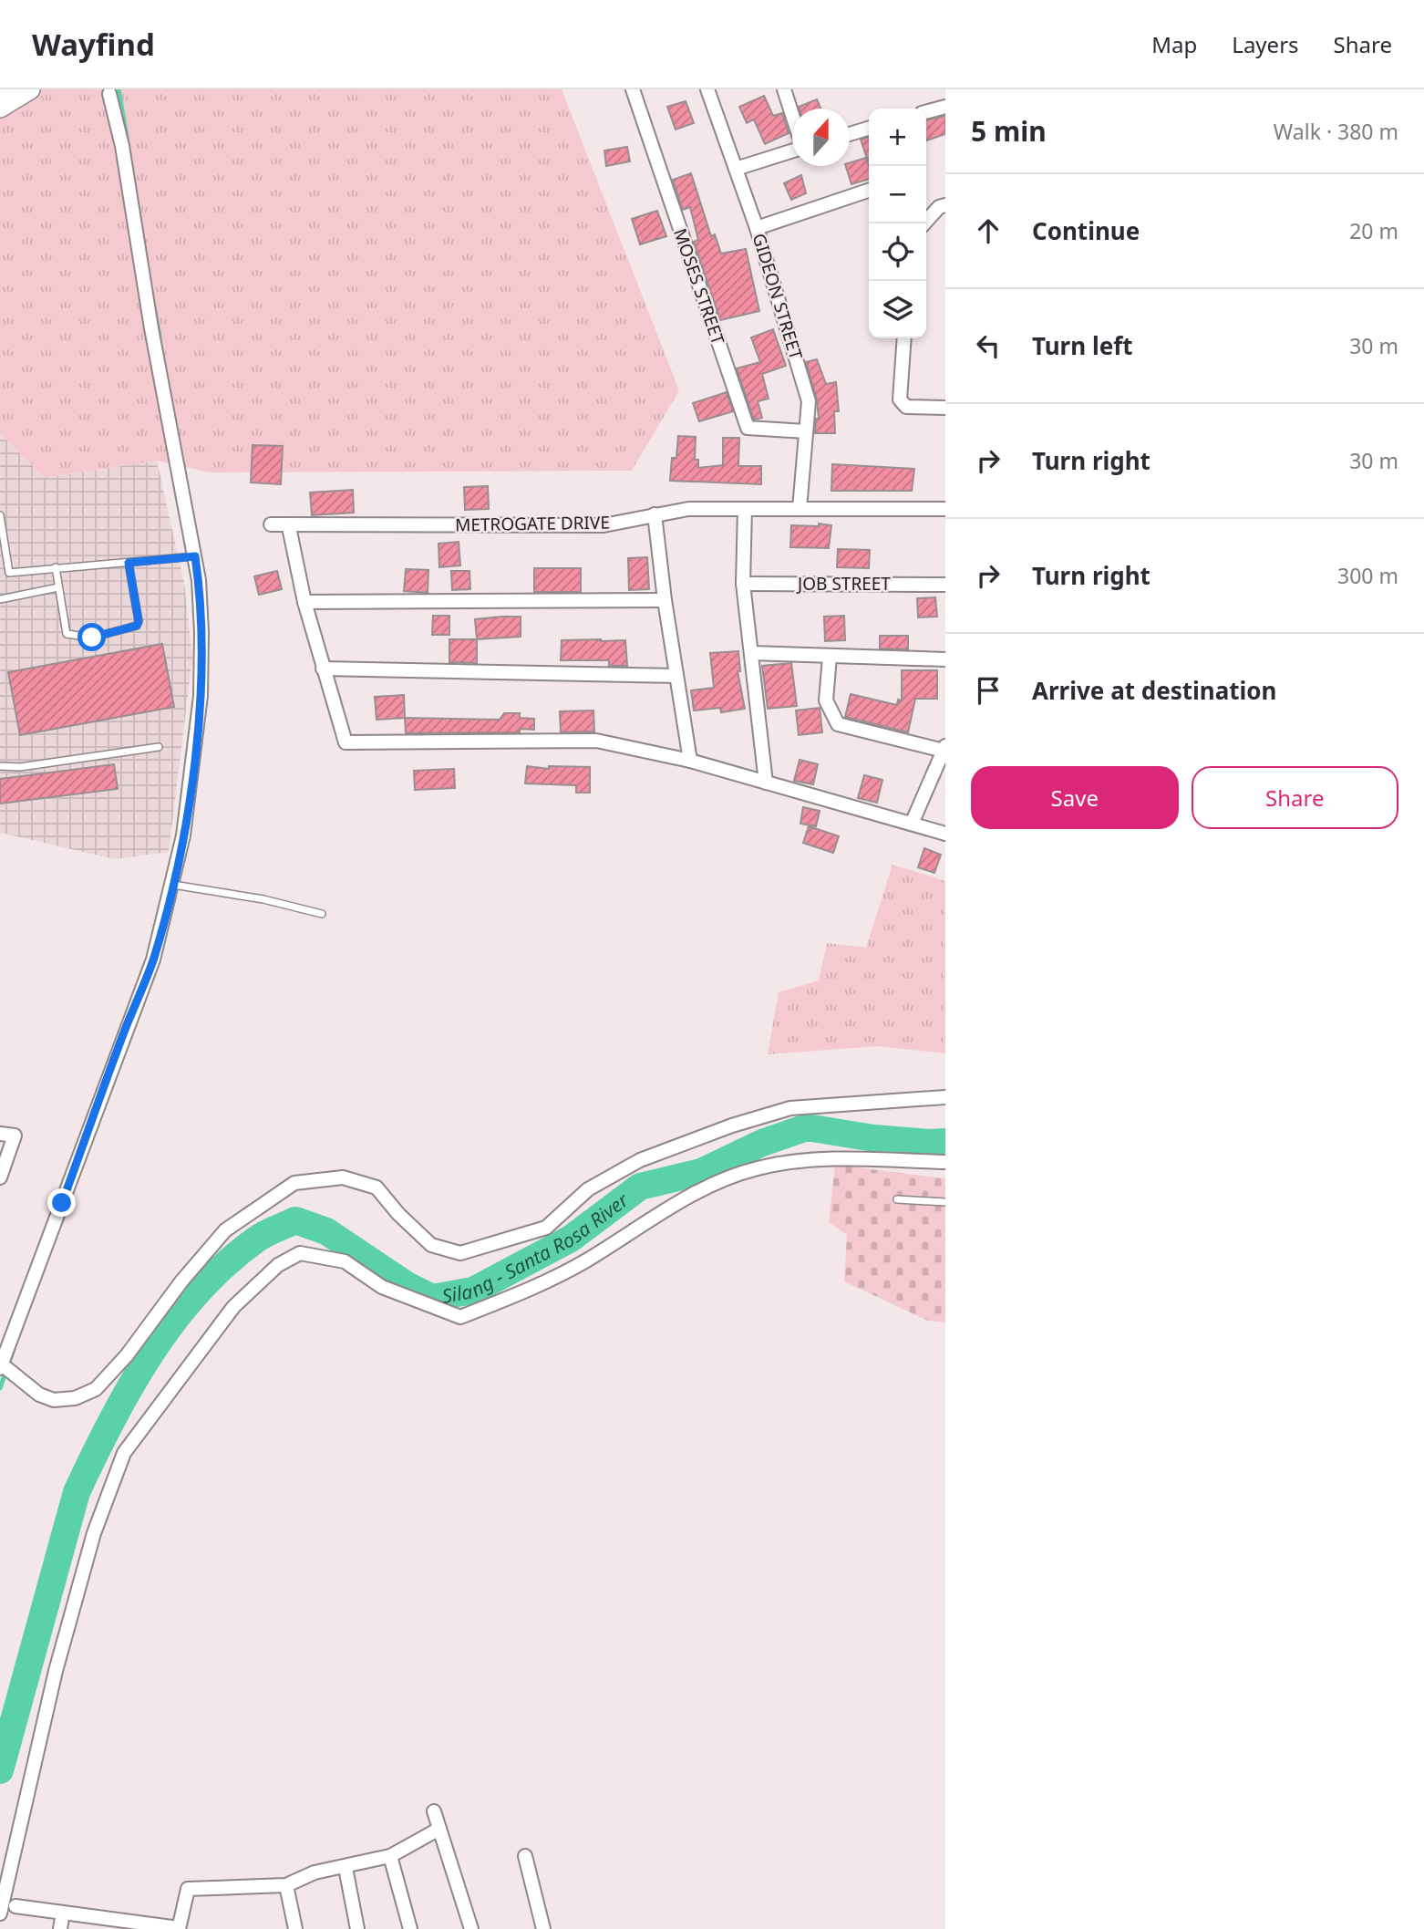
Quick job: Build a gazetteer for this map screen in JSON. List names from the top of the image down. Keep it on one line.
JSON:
{"streets":{"street":["MOSES STREET","GIDEON STREET","METROGATE DRIVE","JOB STREET"]},"crossings":[["MOSES STREET","GIDEON STREET"],["GIDEON STREET","METROGATE DRIVE"]],"water":["Silang - Santa Rosa River"],"north":"top","page":{"header":"Wayfind","nav":["Map","Layers","Share"],"heading":["5 min","Walk · 380 m"],"map_buttons":["+","−"],"list":[["Continue","20 m"],["Turn left","30 m"],["Turn right","30 m"],["Turn right","300 m"],"Arrive at destination"],"buttons":["Save","Share"]}}
